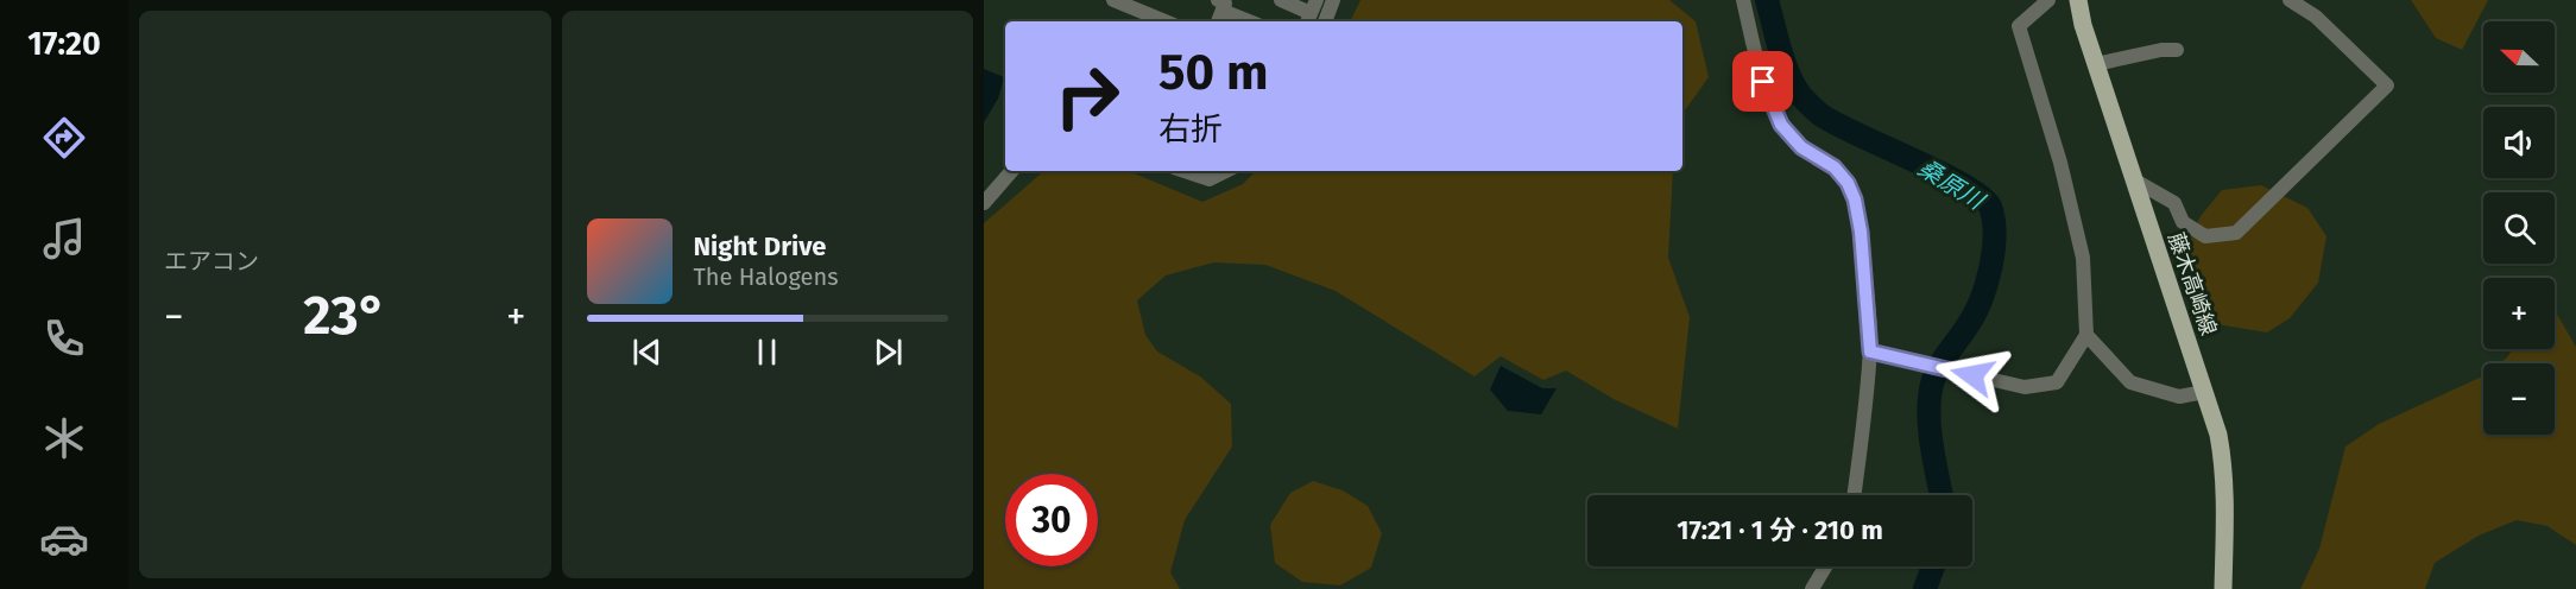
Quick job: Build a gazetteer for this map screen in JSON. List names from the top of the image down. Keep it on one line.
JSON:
{"streets":{"main road":["藤木高崎線"]},"water":["桑原川"],"north":"left","page":{"tabs":"17:20","tile":"エアコン","map_buttons":["+","−"],"turn":["50 m","右折"],"song":["Night Drive","The Halogens"],"heat":["−","23°","+"],"limit":"30","trip":"17:21 · 1 分 · 210 m"}}
